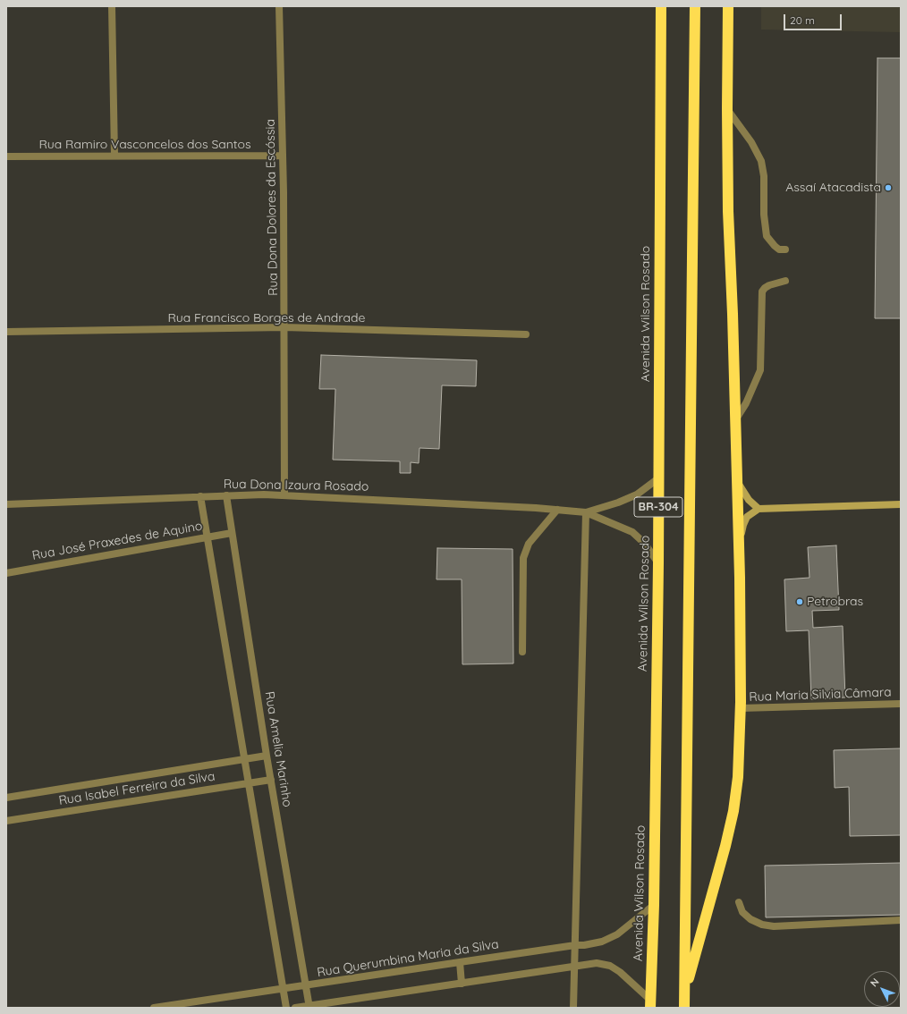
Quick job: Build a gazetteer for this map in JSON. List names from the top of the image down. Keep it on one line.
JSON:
{"streets":{"highway":["Avenida Wilson Rosado","BR-304"],"street":["Rua Ramiro Vasconcelos dos Santos","Rua Dona Dolores da Escóssia","Rua Francisco Borges de Andrade","Rua Dona Izaura Rosado","Rua José Praxedes de Aquino","Rua Maria Silvia Câmara","Rua Amelia Marinho","Rua Isabel Ferreira da Silva","Rua Querumbina Maria da Silva"]},"crossings":[["Rua Ramiro Vasconcelos dos Santos","Rua Dona Dolores da Escóssia"],["Rua Dona Dolores da Escóssia","Rua Francisco Borges de Andrade"],["Rua Dona Dolores da Escóssia","Rua Dona Izaura Rosado"],["Avenida Wilson Rosado","Rua Dona Izaura Rosado"],["Avenida Wilson Rosado","Rua Querumbina Maria da Silva"],["Rua Dona Izaura Rosado","Rua Amelia Marinho"],["Rua José Praxedes de Aquino","Rua Amelia Marinho"],["Rua Amelia Marinho","Rua Isabel Ferreira da Silva"],["Rua Amelia Marinho","Rua Querumbina Maria da Silva"]],"places":["Assaí Atacadista","Petrobras"],"scale_bar":"20 m","north":"top left"}
